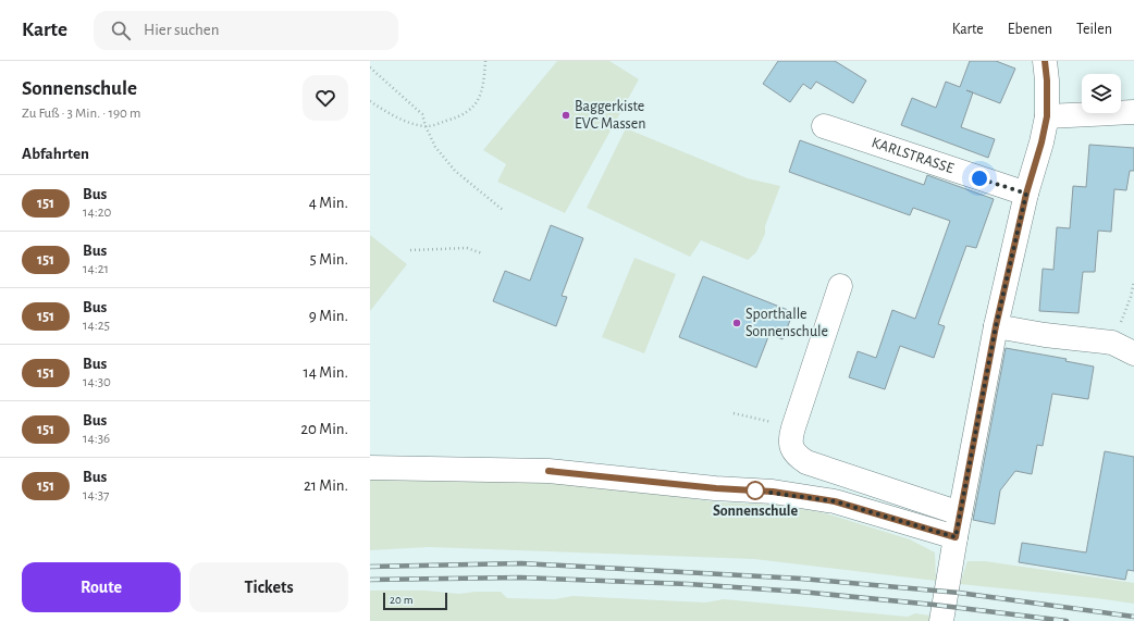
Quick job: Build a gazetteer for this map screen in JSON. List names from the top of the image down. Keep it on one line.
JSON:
{"streets":{"street":["KARLSTRASSE"]},"places":["Baggerkiste EVC Massen","Sporthalle Sonnenschule","Sonnenschule"],"lines":["bus line 151"],"scale_bar":"20 m","page":{"header":"Karte","search":"Hier suchen","nav":["Karte","Ebenen","Teilen"],"heading":[["Sonnenschule","Zu Fuß · 3 Min. · 190 m"],"Abfahrten"],"list":[{"mark":"151","name":"Bus","note":"14:20","value":"4 Min."},{"mark":"151","name":"Bus","note":"14:21","value":"5 Min."},{"mark":"151","name":"Bus","note":"14:25","value":"9 Min."},{"mark":"151","name":"Bus","note":"14:30","value":"14 Min."},{"mark":"151","name":"Bus","note":"14:36","value":"20 Min."},{"mark":"151","name":"Bus","note":"14:37","value":"21 Min."}],"buttons":["Route","Tickets"],"scale":"20 m"}}
